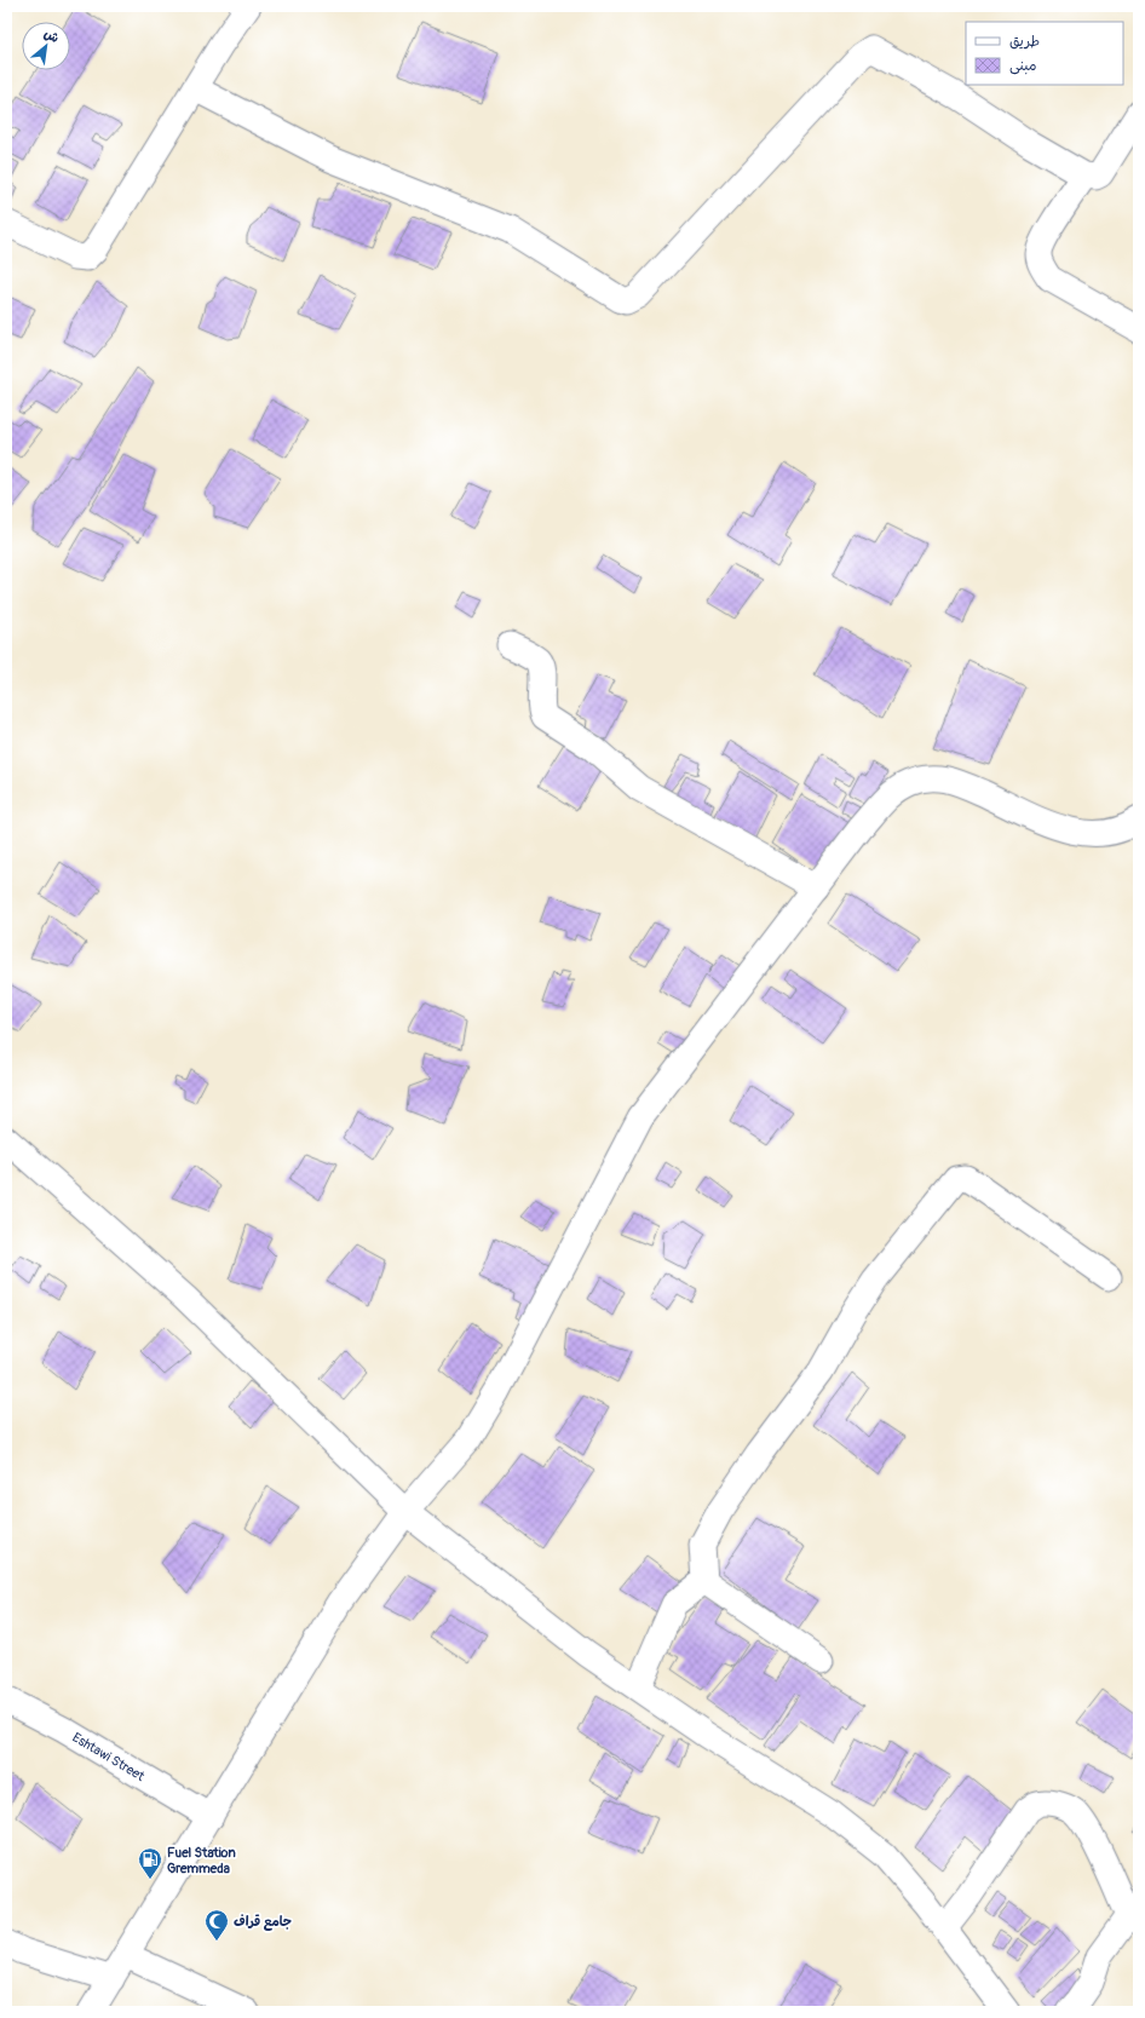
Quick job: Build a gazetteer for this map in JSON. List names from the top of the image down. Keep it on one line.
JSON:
{"streets":{"street":["Eshtawi Street"]},"places":{"fuel station":["Fuel Station Gremmeda"],"mosque":["جامع قراف"]},"legend":["طريق","مبنى"],"north":"top right"}
